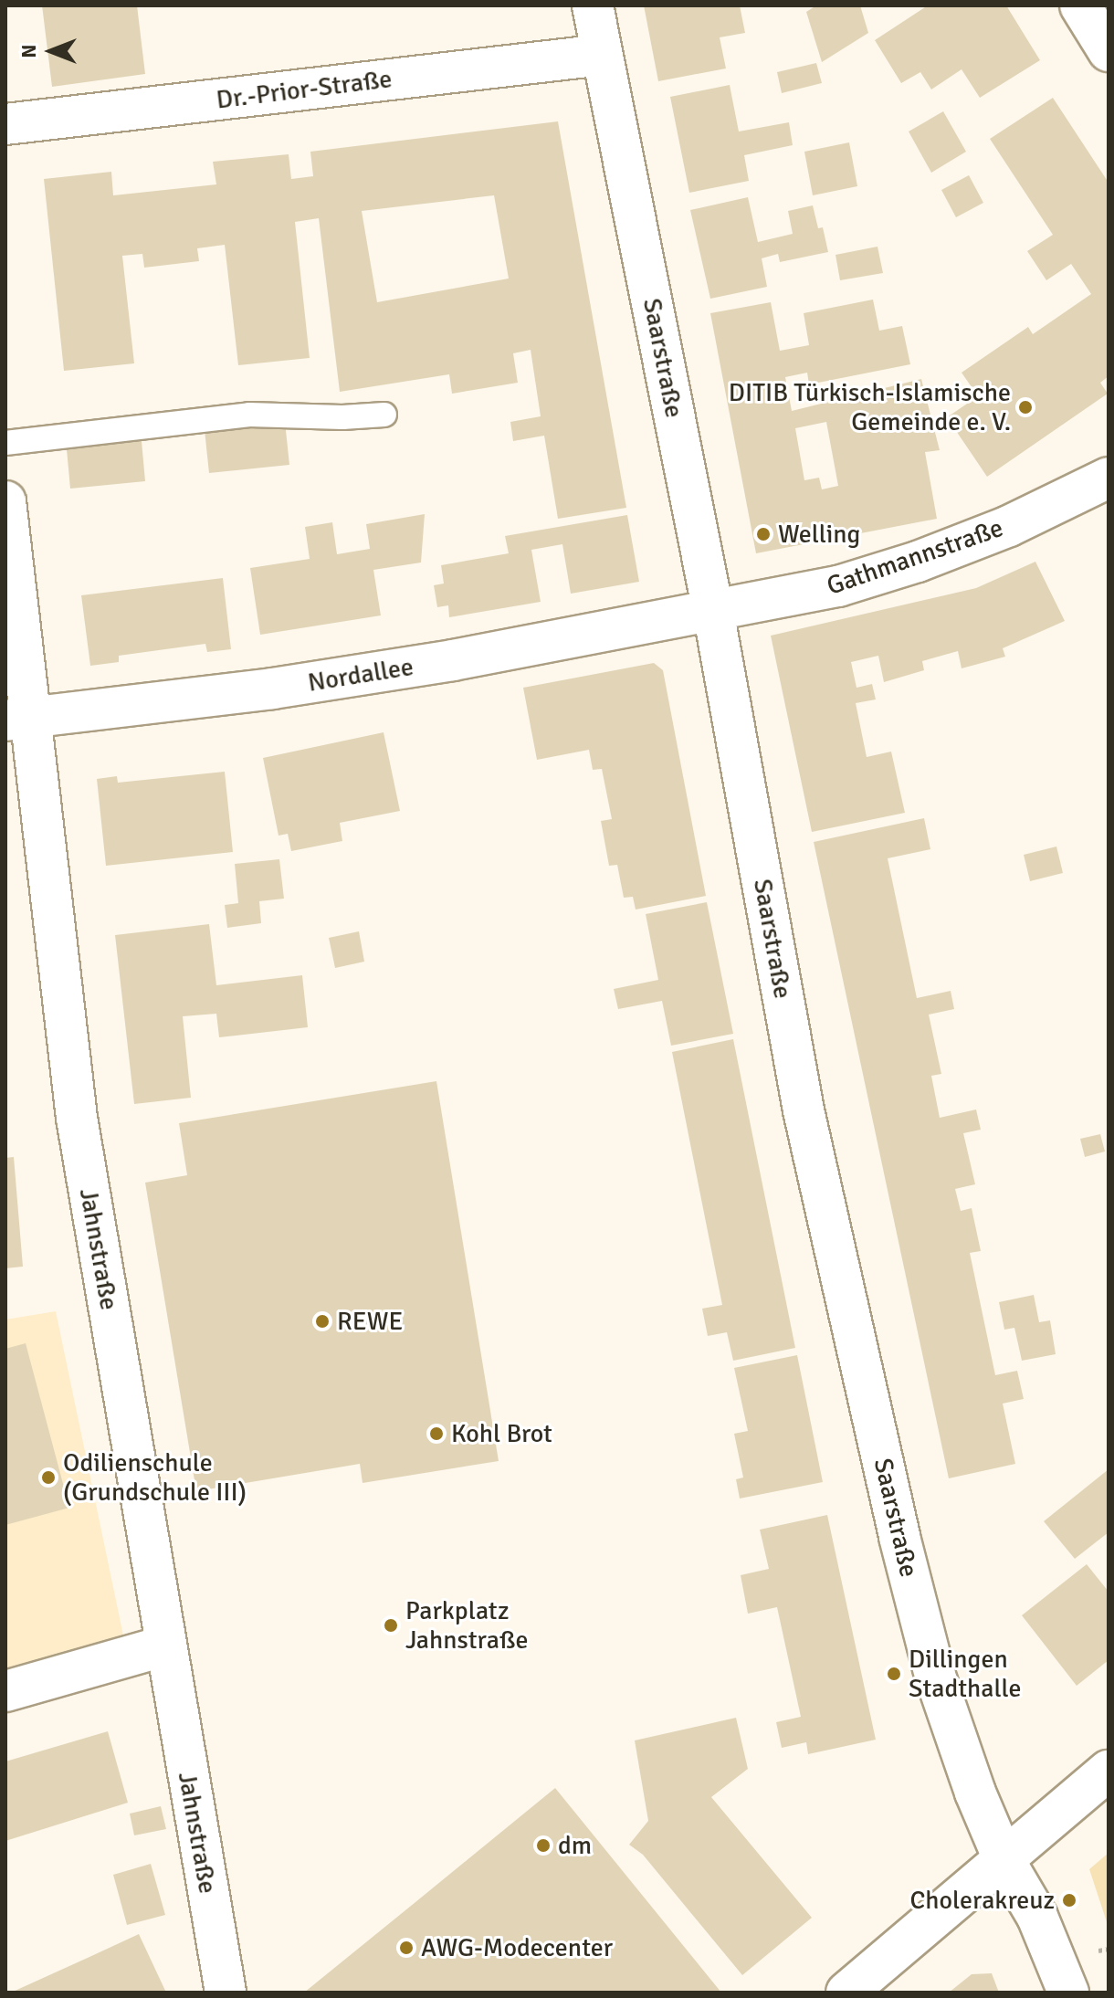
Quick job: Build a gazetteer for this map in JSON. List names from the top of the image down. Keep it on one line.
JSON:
{"streets":{"street":["Dr.-Prior-Straße","Saarstraße","Gathmannstraße","Nordallee","Jahnstraße"]},"crossings":[["Dr.-Prior-Straße","Saarstraße"],["Saarstraße","Gathmannstraße"],["Saarstraße","Nordallee"],["Gathmannstraße","Nordallee"],["Nordallee","Jahnstraße"]],"places":["DITIB Türkisch-Islamische Gemeinde e. V.","Welling","REWE","Kohl Brot","Odilienschule (Grundschule III)","Parkplatz Jahnstraße","Dillingen Stadthalle","dm","Cholerakreuz","AWG-Modecenter"],"north":"left"}
